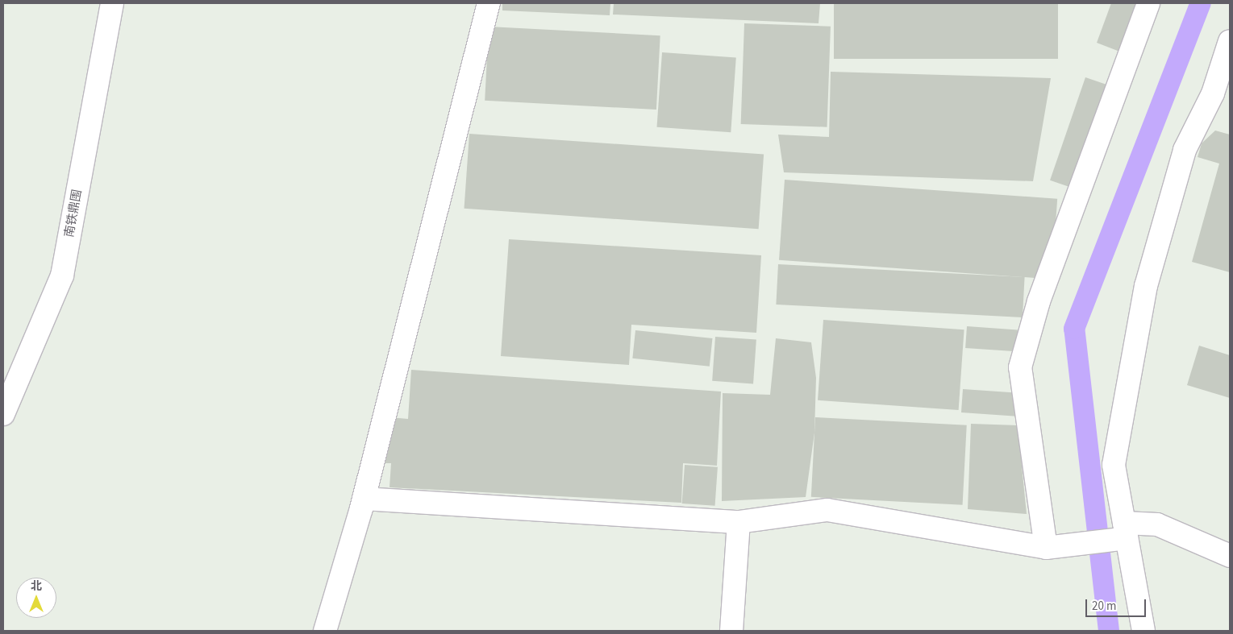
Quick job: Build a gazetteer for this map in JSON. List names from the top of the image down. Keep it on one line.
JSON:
{"streets":{"street":["南铁鼎围"]},"scale_bar":"20 m","north":"top"}
